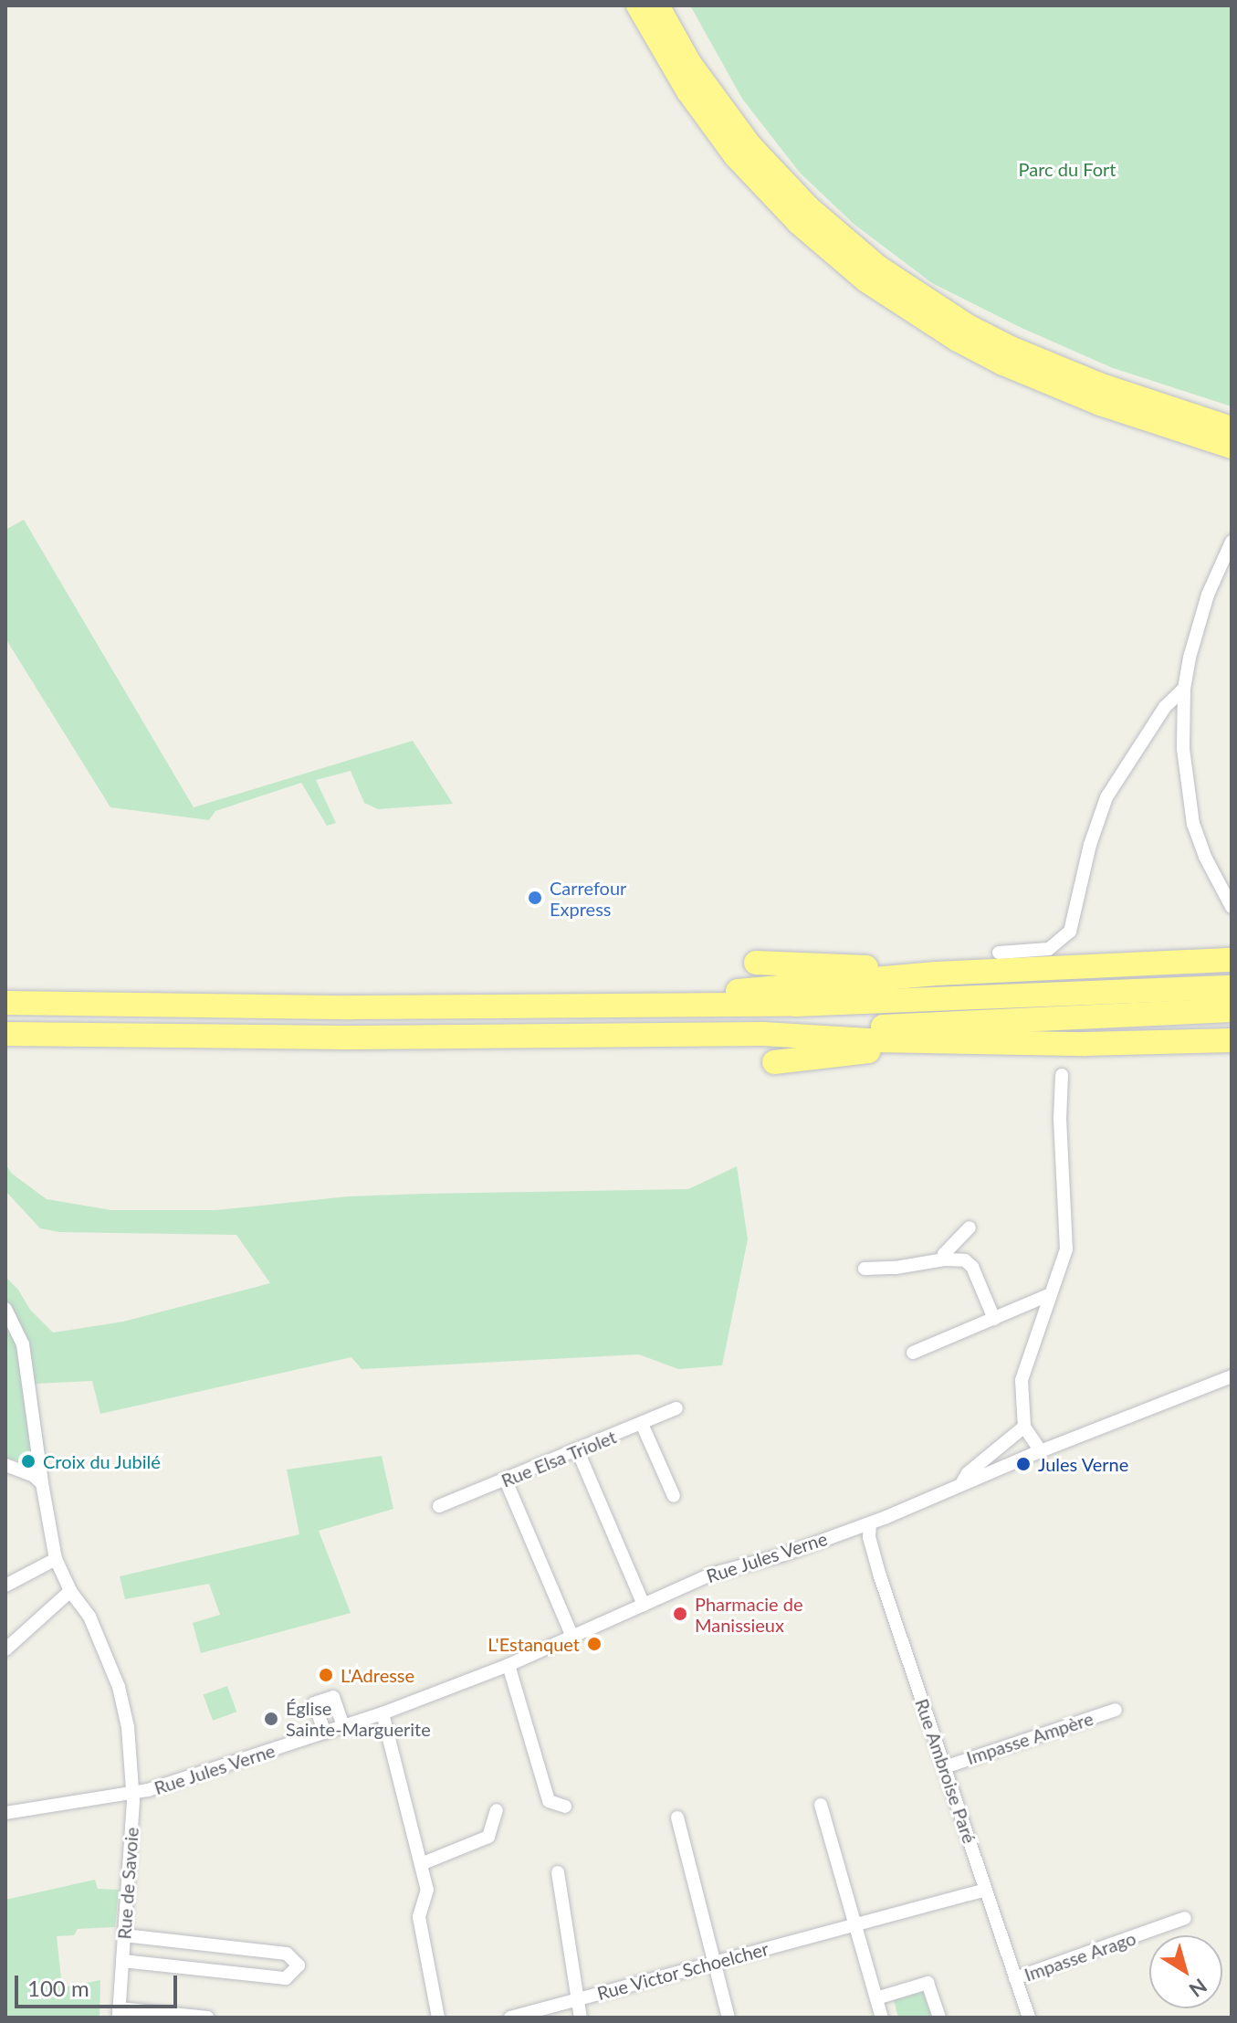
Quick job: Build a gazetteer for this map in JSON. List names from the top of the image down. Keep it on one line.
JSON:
{"streets":{"street":["Rue Elsa Triolet","Rue Jules Verne","Impasse Ampère","Rue Ambroise Paré","Rue de Savoie","Impasse Arago","Rue Victor Schoelcher"]},"crossings":[["Rue Jules Verne","Rue Ambroise Paré"],["Rue Jules Verne","Rue de Savoie"],["Impasse Ampère","Rue Ambroise Paré"],["Rue Ambroise Paré","Impasse Arago"],["Rue Ambroise Paré","Rue Victor Schoelcher"]],"parks":["Parc du Fort"],"places":["Carrefour Express","Croix du Jubilé","Jules Verne","Pharmacie de Manissieux","L'Estanquet","L'Adresse","Église Sainte-Marguerite"],"scale_bar":"100 m","north":"bottom right"}
